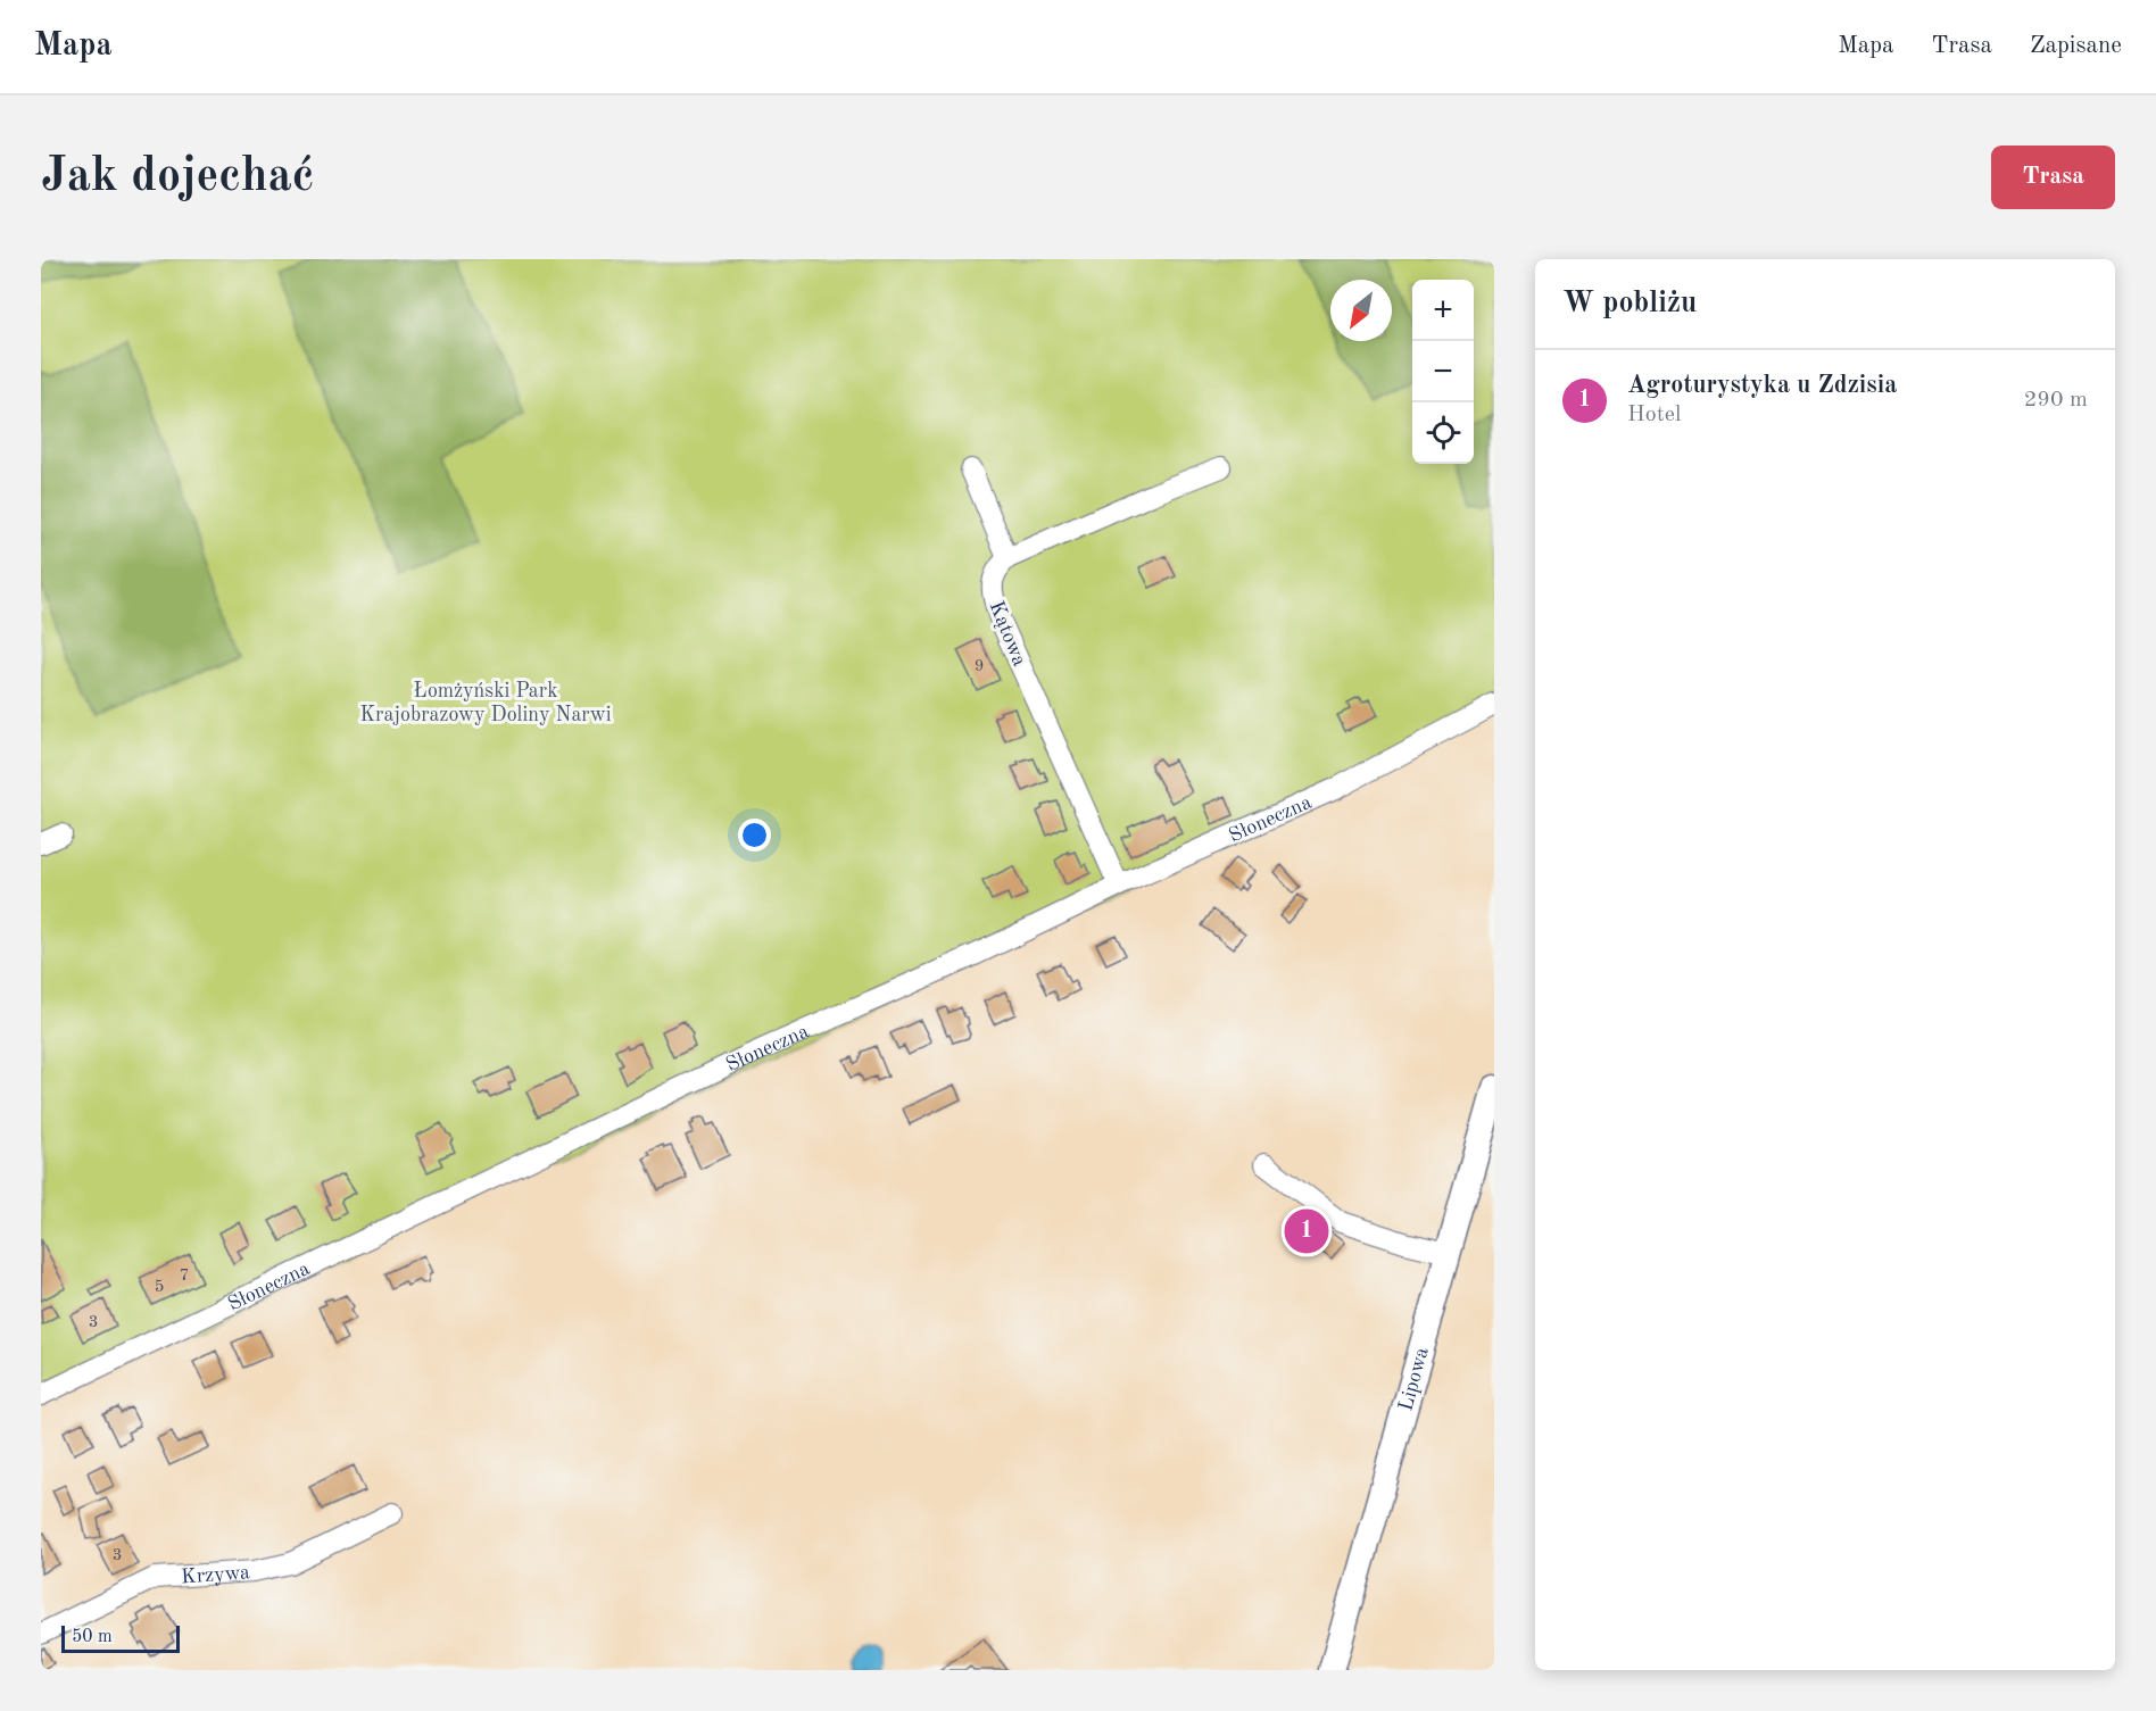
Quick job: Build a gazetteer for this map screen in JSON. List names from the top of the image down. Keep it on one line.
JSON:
{"streets":{"main road":["Lipowa"],"street":["Kątowa","Słoneczna","Krzywa"]},"crossings":[["Kątowa","Słoneczna"]],"parks":["Łomżyński Park Krajobrazowy Doliny Narwi"],"house_numbers":["9","7","5","3","3"],"scale_bar":"50 m","north":"bottom left","page":{"header":"Mapa","nav":["Mapa","Trasa","Zapisane"],"buttons":"Trasa","title":"Jak dojechać","heading":"W pobliżu","map_buttons":["+","−"],"list":[{"mark":"1","name":"Agroturystyka u Zdzisia","note":"Hotel","value":"290 m"}],"pins":"1","scale":"50 m"}}
